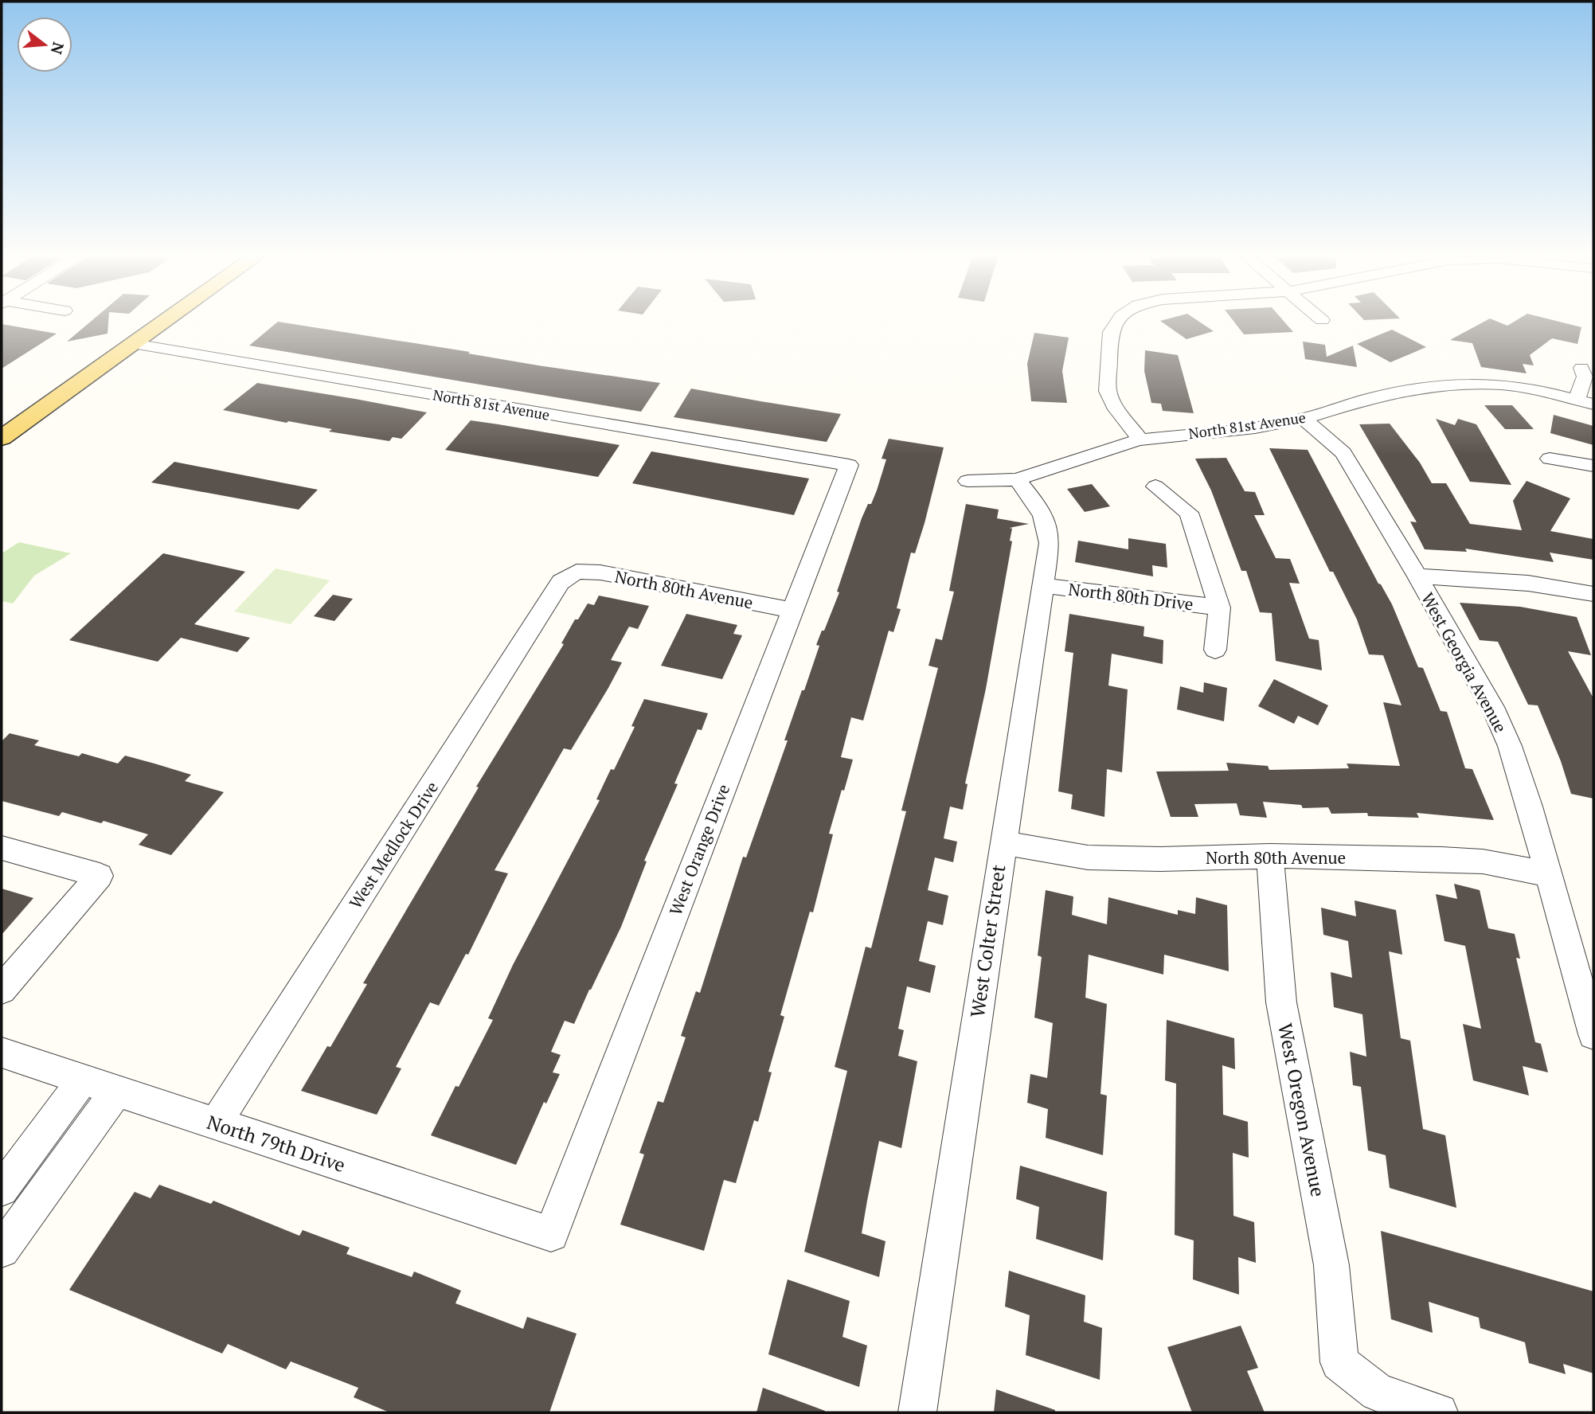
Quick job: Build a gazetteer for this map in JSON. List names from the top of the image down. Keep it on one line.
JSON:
{"streets":{"street":["North 81st Avenue","North 80th Avenue","North 80th Drive","West Georgia Avenue","West Medlock Drive","West Orange Drive","West Colter Street","West Oregon Avenue","North 79th Drive"]},"crossings":[["North 81st Avenue","West Georgia Avenue"],["North 81st Avenue","West Orange Drive"],["North 81st Avenue","West Colter Street"],["North 80th Avenue","West Georgia Avenue"],["North 80th Avenue","West Medlock Drive"],["North 80th Avenue","West Orange Drive"],["North 80th Avenue","West Colter Street"],["North 80th Avenue","West Oregon Avenue"],["North 80th Drive","West Colter Street"],["West Medlock Drive","North 79th Drive"],["West Orange Drive","North 79th Drive"]],"north":"right"}
